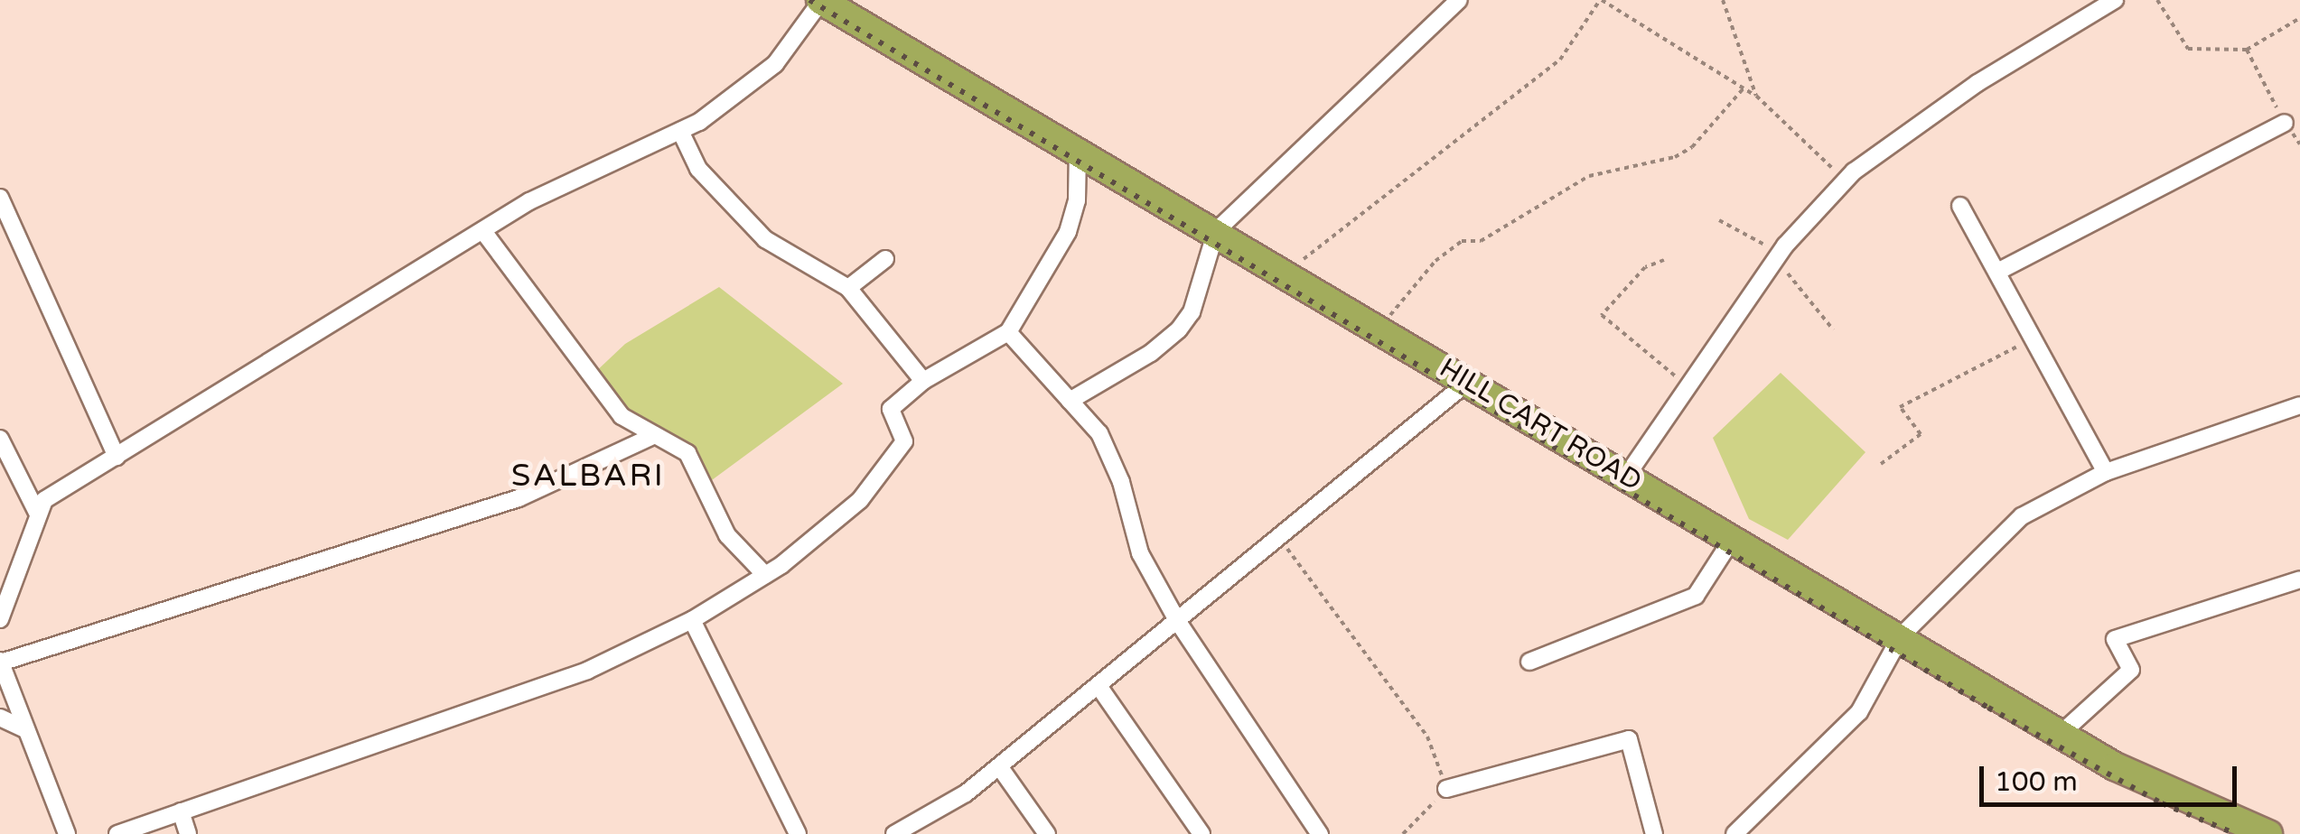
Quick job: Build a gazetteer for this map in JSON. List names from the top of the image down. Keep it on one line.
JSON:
{"streets":{"highway":["HILL CART ROAD"]},"districts":["SALBARI"],"scale_bar":"100 m"}
